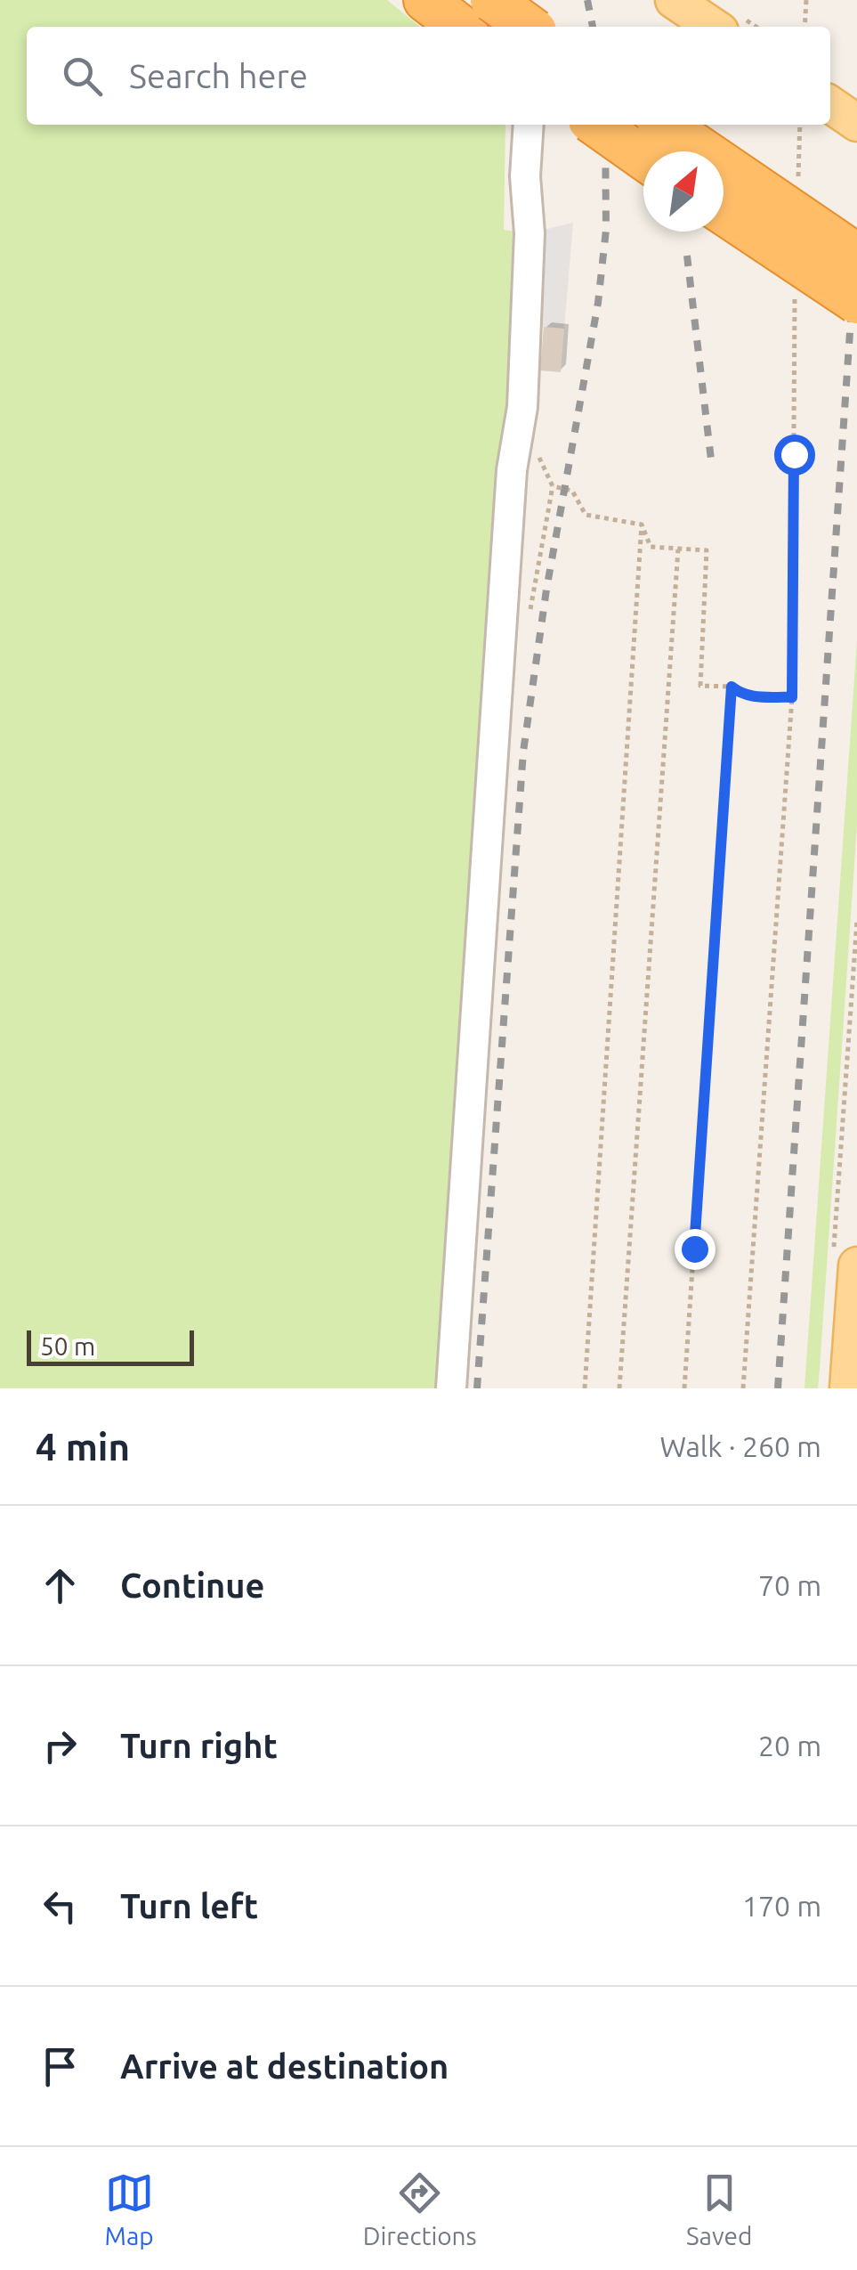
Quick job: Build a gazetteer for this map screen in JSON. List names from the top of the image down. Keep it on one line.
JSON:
{"scale_bar":"50 m","north":"top right","page":{"search":"Search here","scale":"50 m","heading":["4 min","Walk · 260 m"],"list":[["Continue","70 m"],["Turn right","20 m"],["Turn left","170 m"],"Arrive at destination"],"nav":["Map","Directions","Saved"]}}
